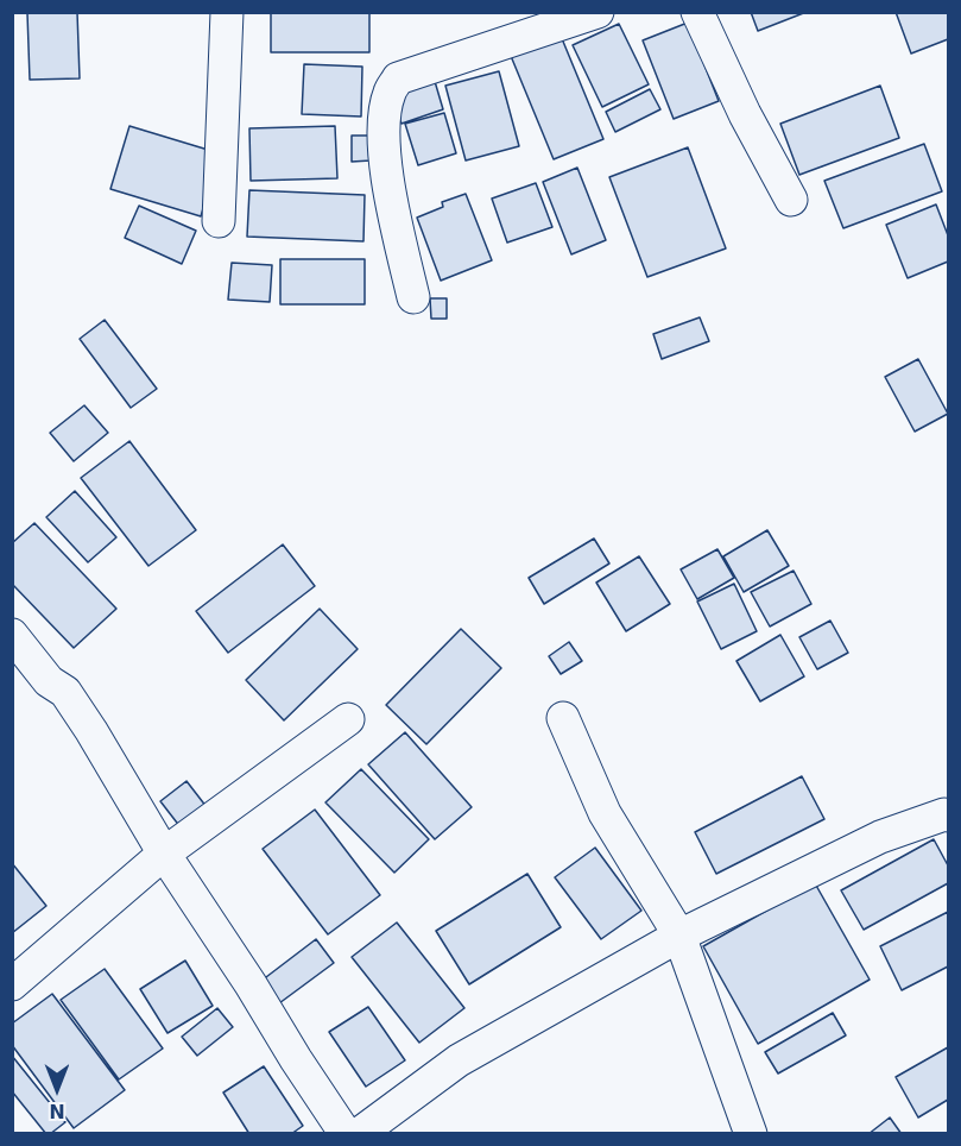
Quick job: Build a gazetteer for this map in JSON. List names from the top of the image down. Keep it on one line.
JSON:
{"north":"bottom"}
